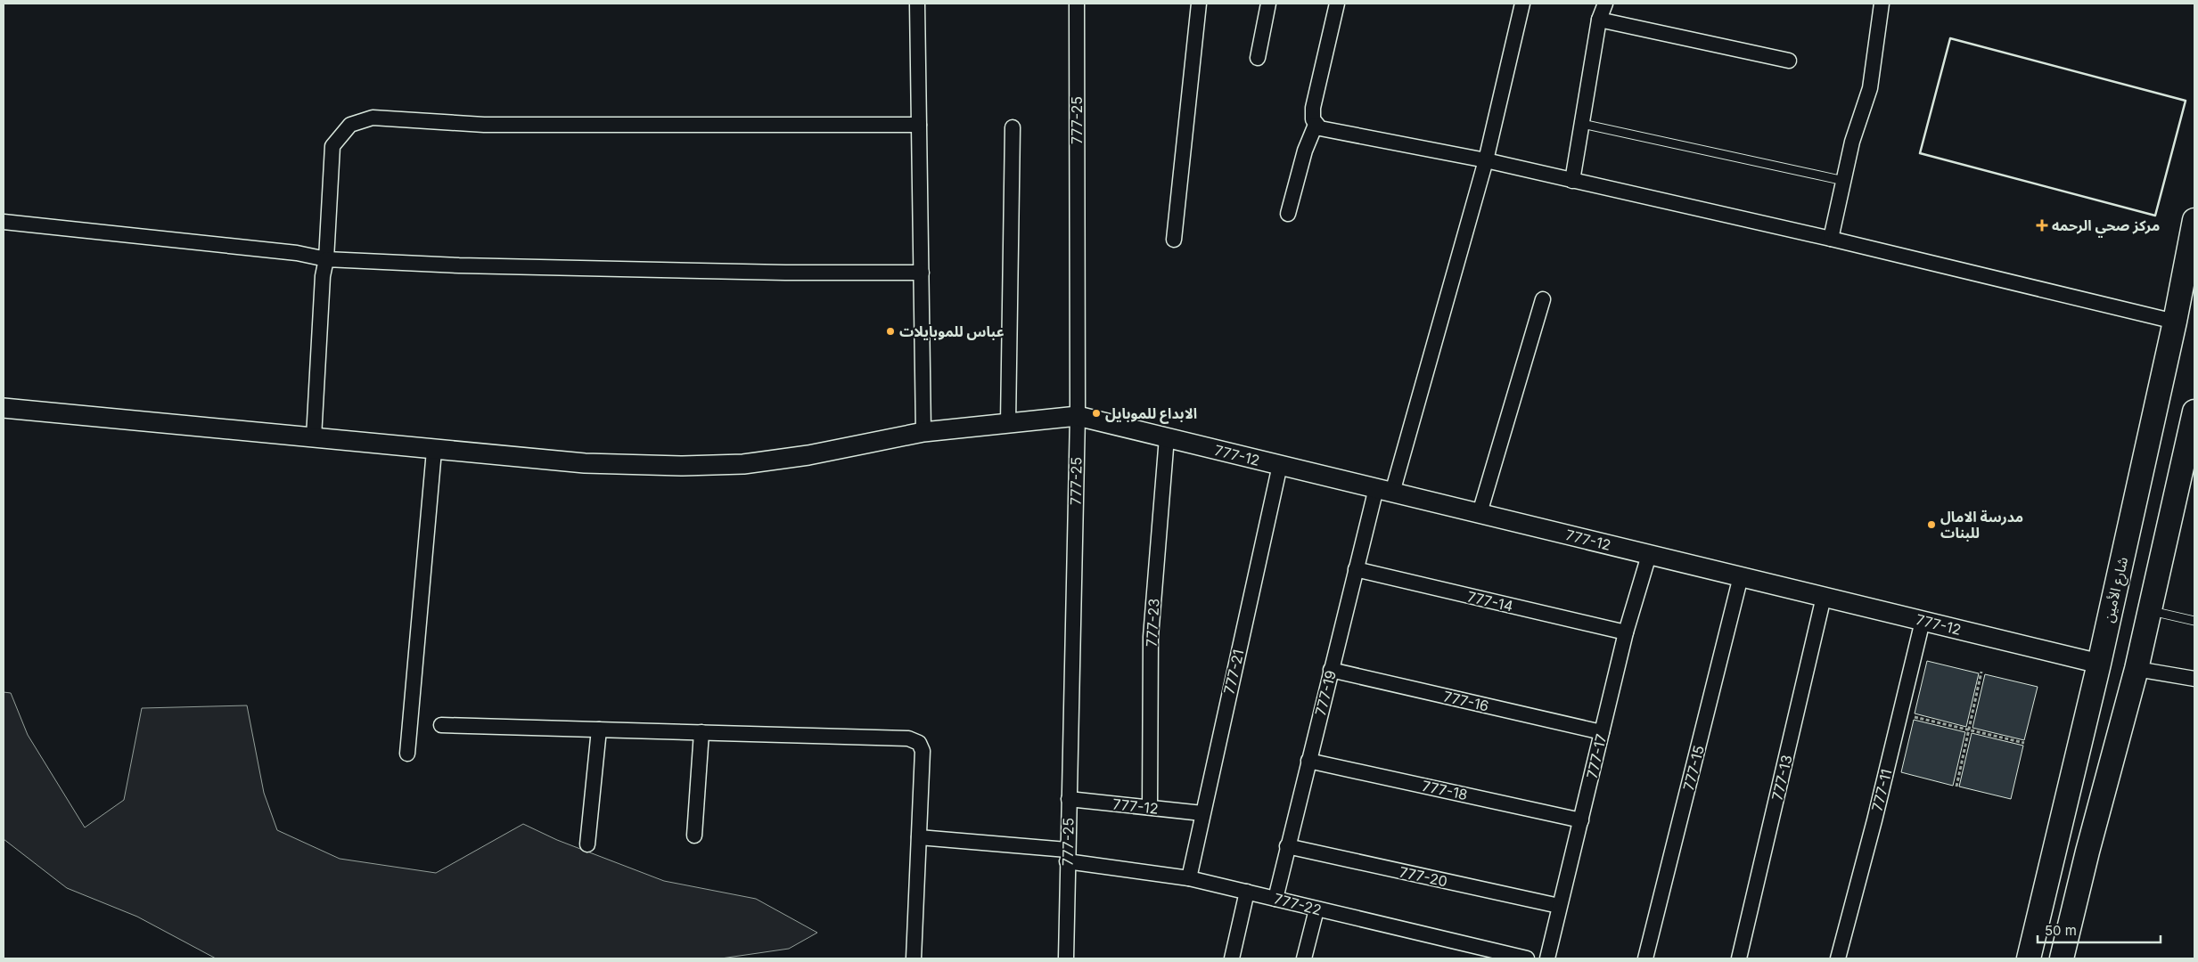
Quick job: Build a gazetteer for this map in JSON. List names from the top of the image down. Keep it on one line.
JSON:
{"streets":{"main road":["شارع الأمين"],"street":["777-25","777-12","777-14","777-23","777-21","777-19","777-16","777-17","777-15","777-13","777-18","777-11","777-20","777-22"]},"crossings":[["777-25","777-12"],["777-25","777-22"],["777-12","شارع الأمين"],["777-12","777-23"],["777-12","777-21"],["777-12","777-19"],["777-12","777-17"],["777-12","777-15"],["777-12","777-13"],["777-12","777-11"],["777-14","777-19"],["777-14","777-17"],["777-21","777-22"],["777-19","777-16"],["777-19","777-18"],["777-19","777-20"],["777-19","777-22"],["777-16","777-17"],["777-17","777-18"],["777-17","777-20"]],"places":{"health":["مركز صحي الرحمه"],"other":["عباس للموبايلات","الابداع للموبايل","مدرسة الامال للبنات"]},"scale_bar":"50 m"}
